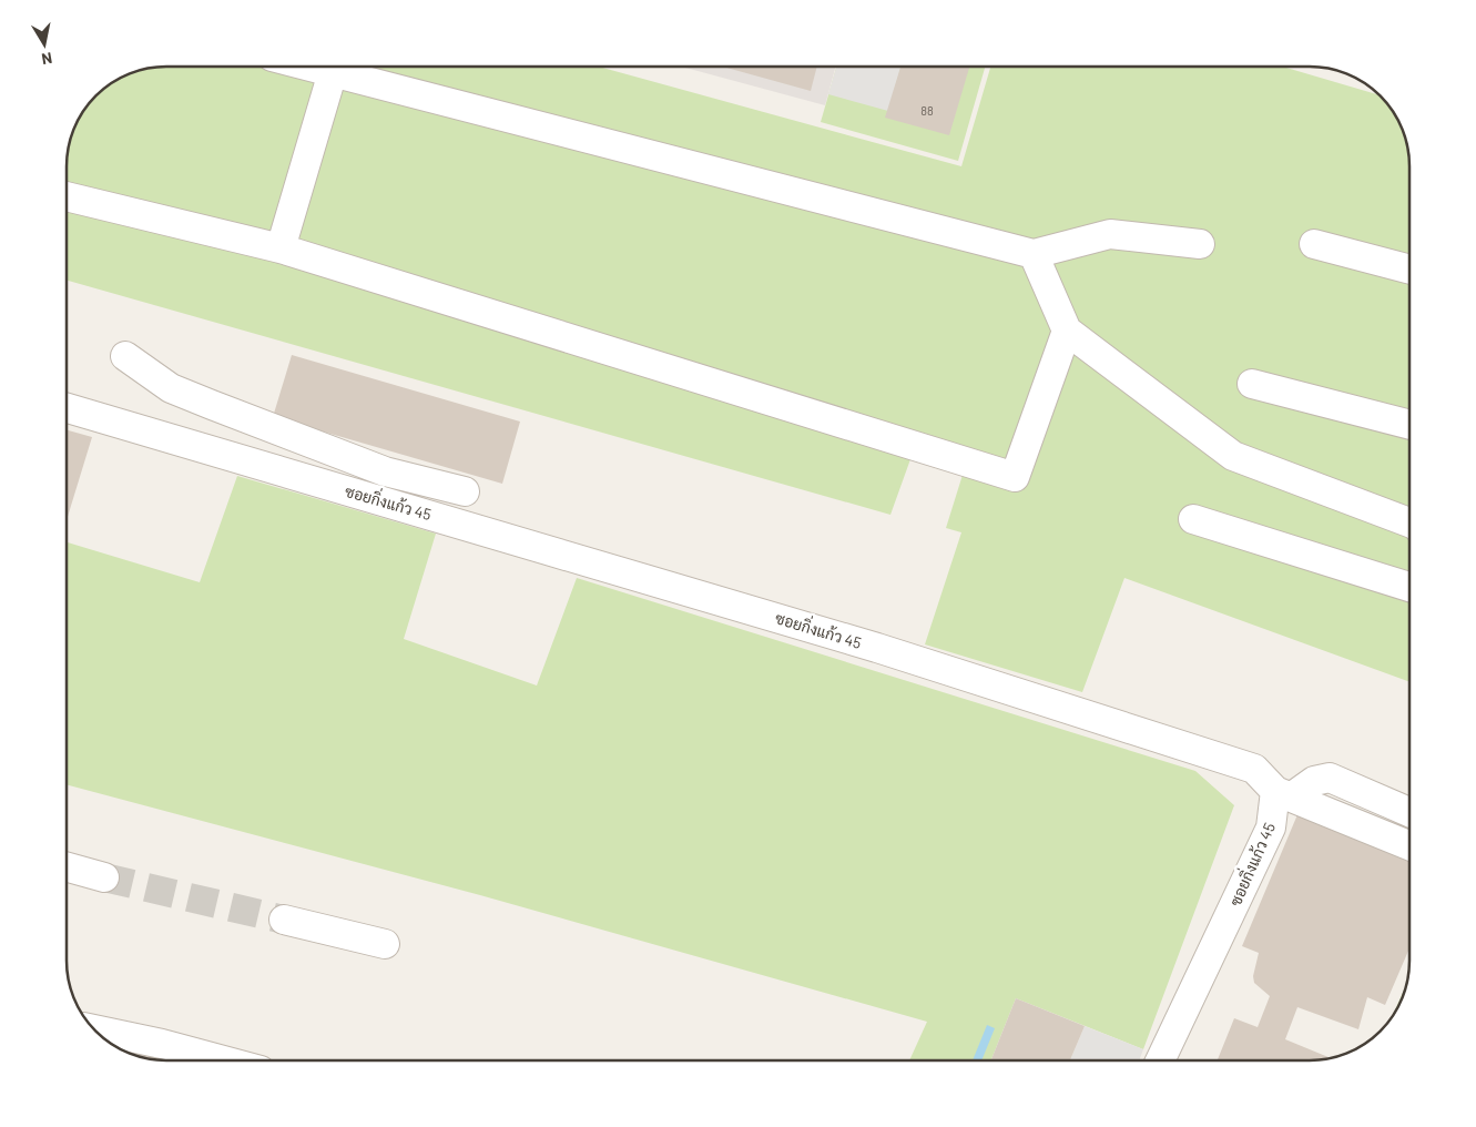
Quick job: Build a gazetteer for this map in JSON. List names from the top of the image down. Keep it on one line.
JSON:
{"streets":{"street":["ซอยกิ่งแก้ว 45"]},"house_numbers":["88"],"north":"bottom"}
